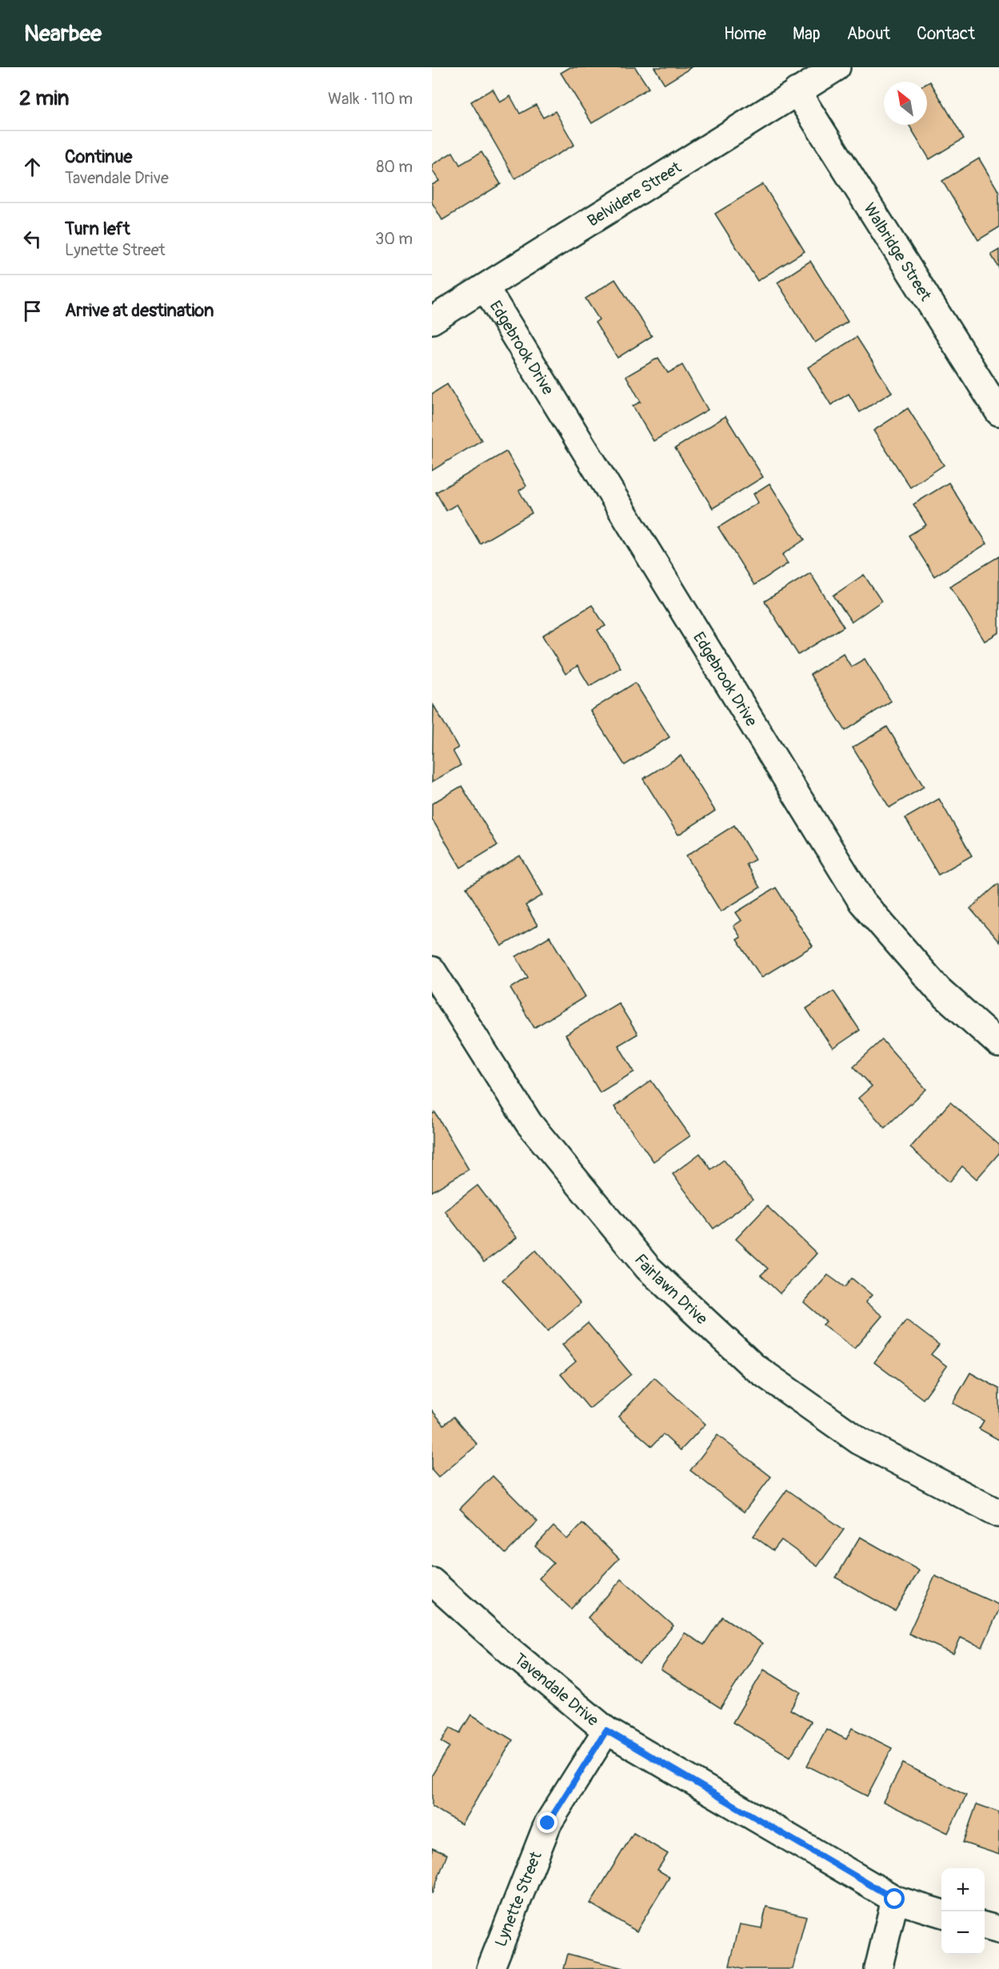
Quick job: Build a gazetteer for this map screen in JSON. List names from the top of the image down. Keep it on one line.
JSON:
{"streets":{"street":["Belvidere Street","Walbridge Street","Edgebrook Drive","Fairlawn Drive","Tavendale Drive","Lynette Street"]},"crossings":[["Belvidere Street","Walbridge Street"],["Belvidere Street","Edgebrook Drive"],["Tavendale Drive","Lynette Street"]],"north":"top left","page":{"header":"Nearbee","nav":["Home","Map","About","Contact"],"heading":["2 min","Walk · 110 m"],"list":[["Continue","Tavendale Drive","80 m"],["Turn left","Lynette Street","30 m"],"Arrive at destination"],"map_buttons":["+","−"]}}
